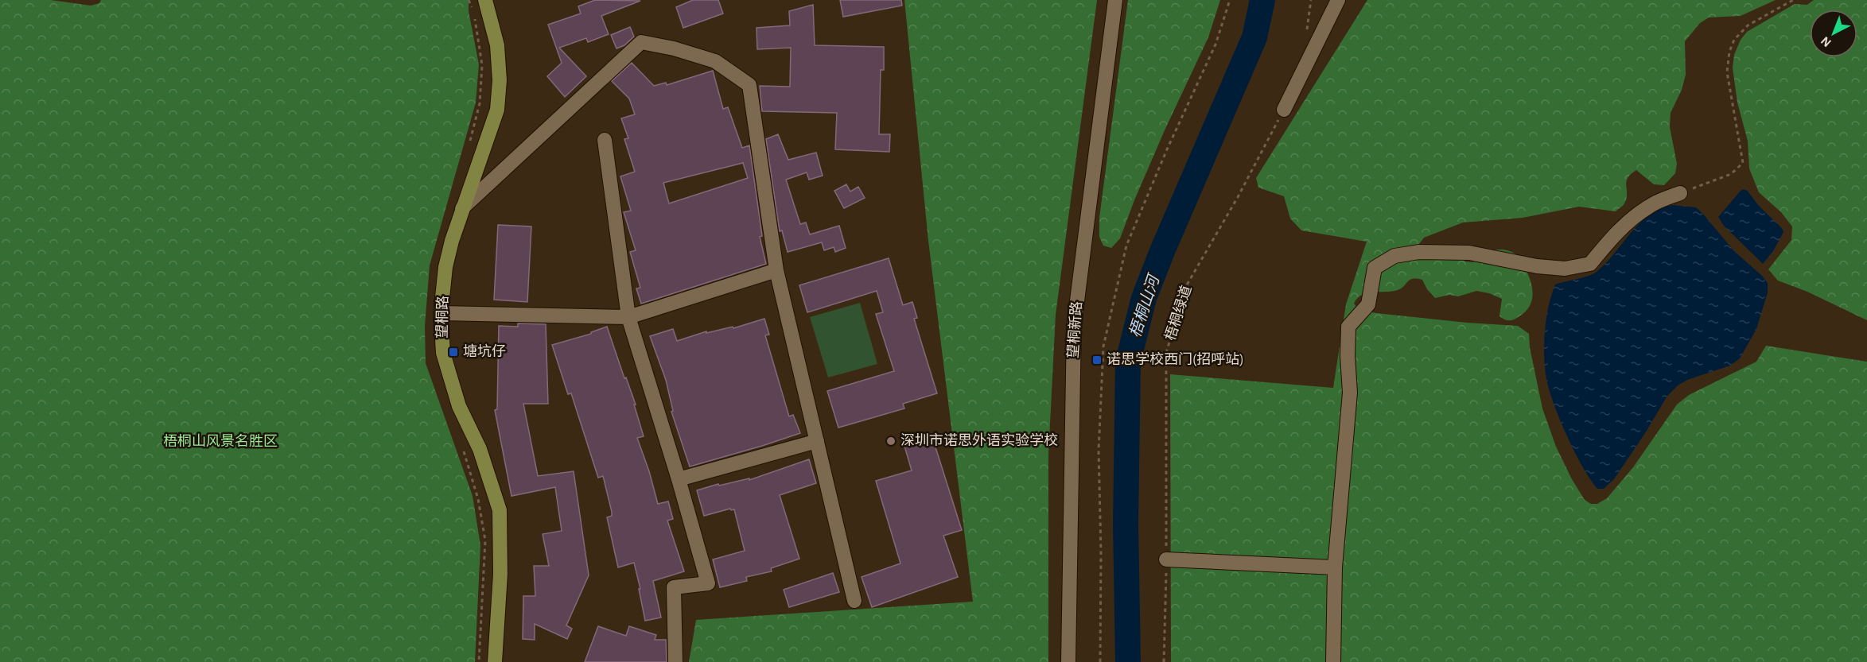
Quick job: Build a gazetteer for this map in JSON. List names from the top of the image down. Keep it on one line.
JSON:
{"streets":{"main road":["望桐路"],"street":["望桐新路"],"path":["梧桐绿道"]},"water":["梧桐山河"],"parks":["梧桐山风景名胜区"],"places":{"transit":["塘坑仔","诺思学校西门(招呼站)"],"other":["深圳市诺思外语实验学校"]},"north":"bottom left"}
